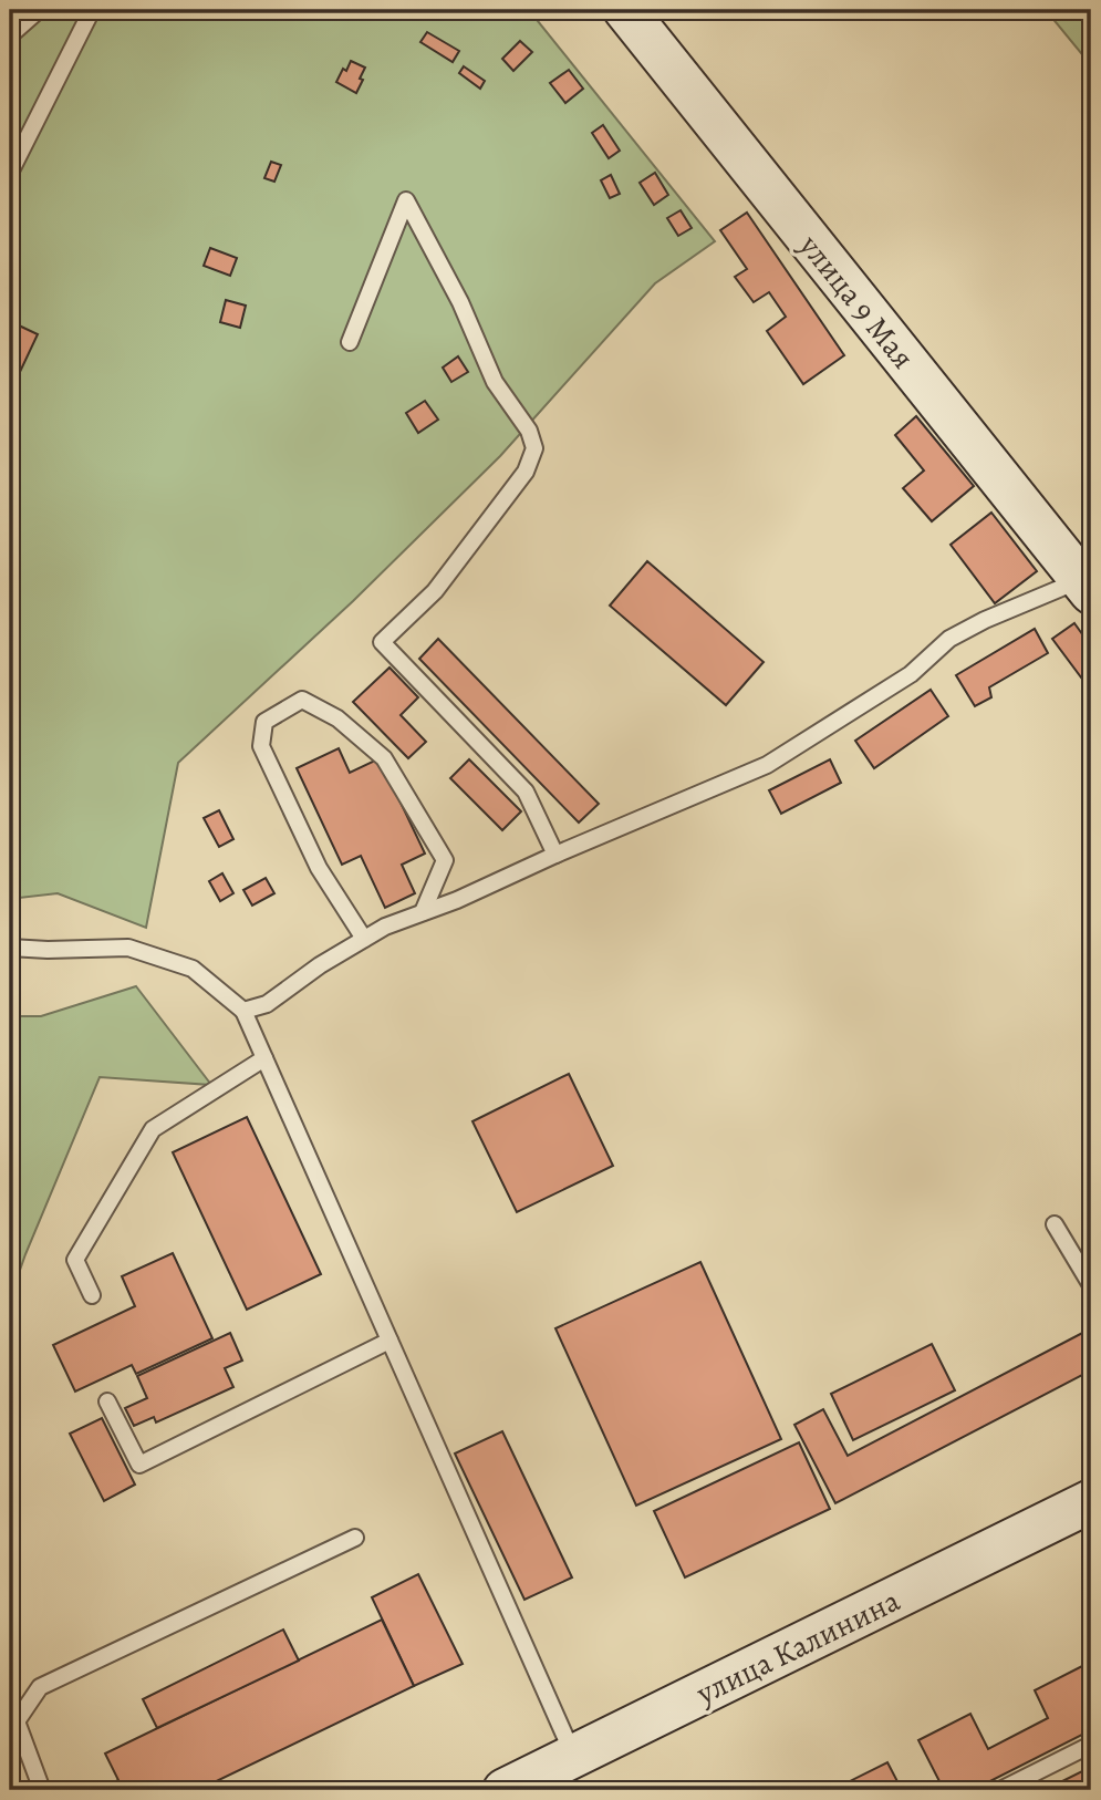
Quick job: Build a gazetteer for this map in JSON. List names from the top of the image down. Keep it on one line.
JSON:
{"streets":{"main road":["улица 9 Мая","улица Калинина"]}}
